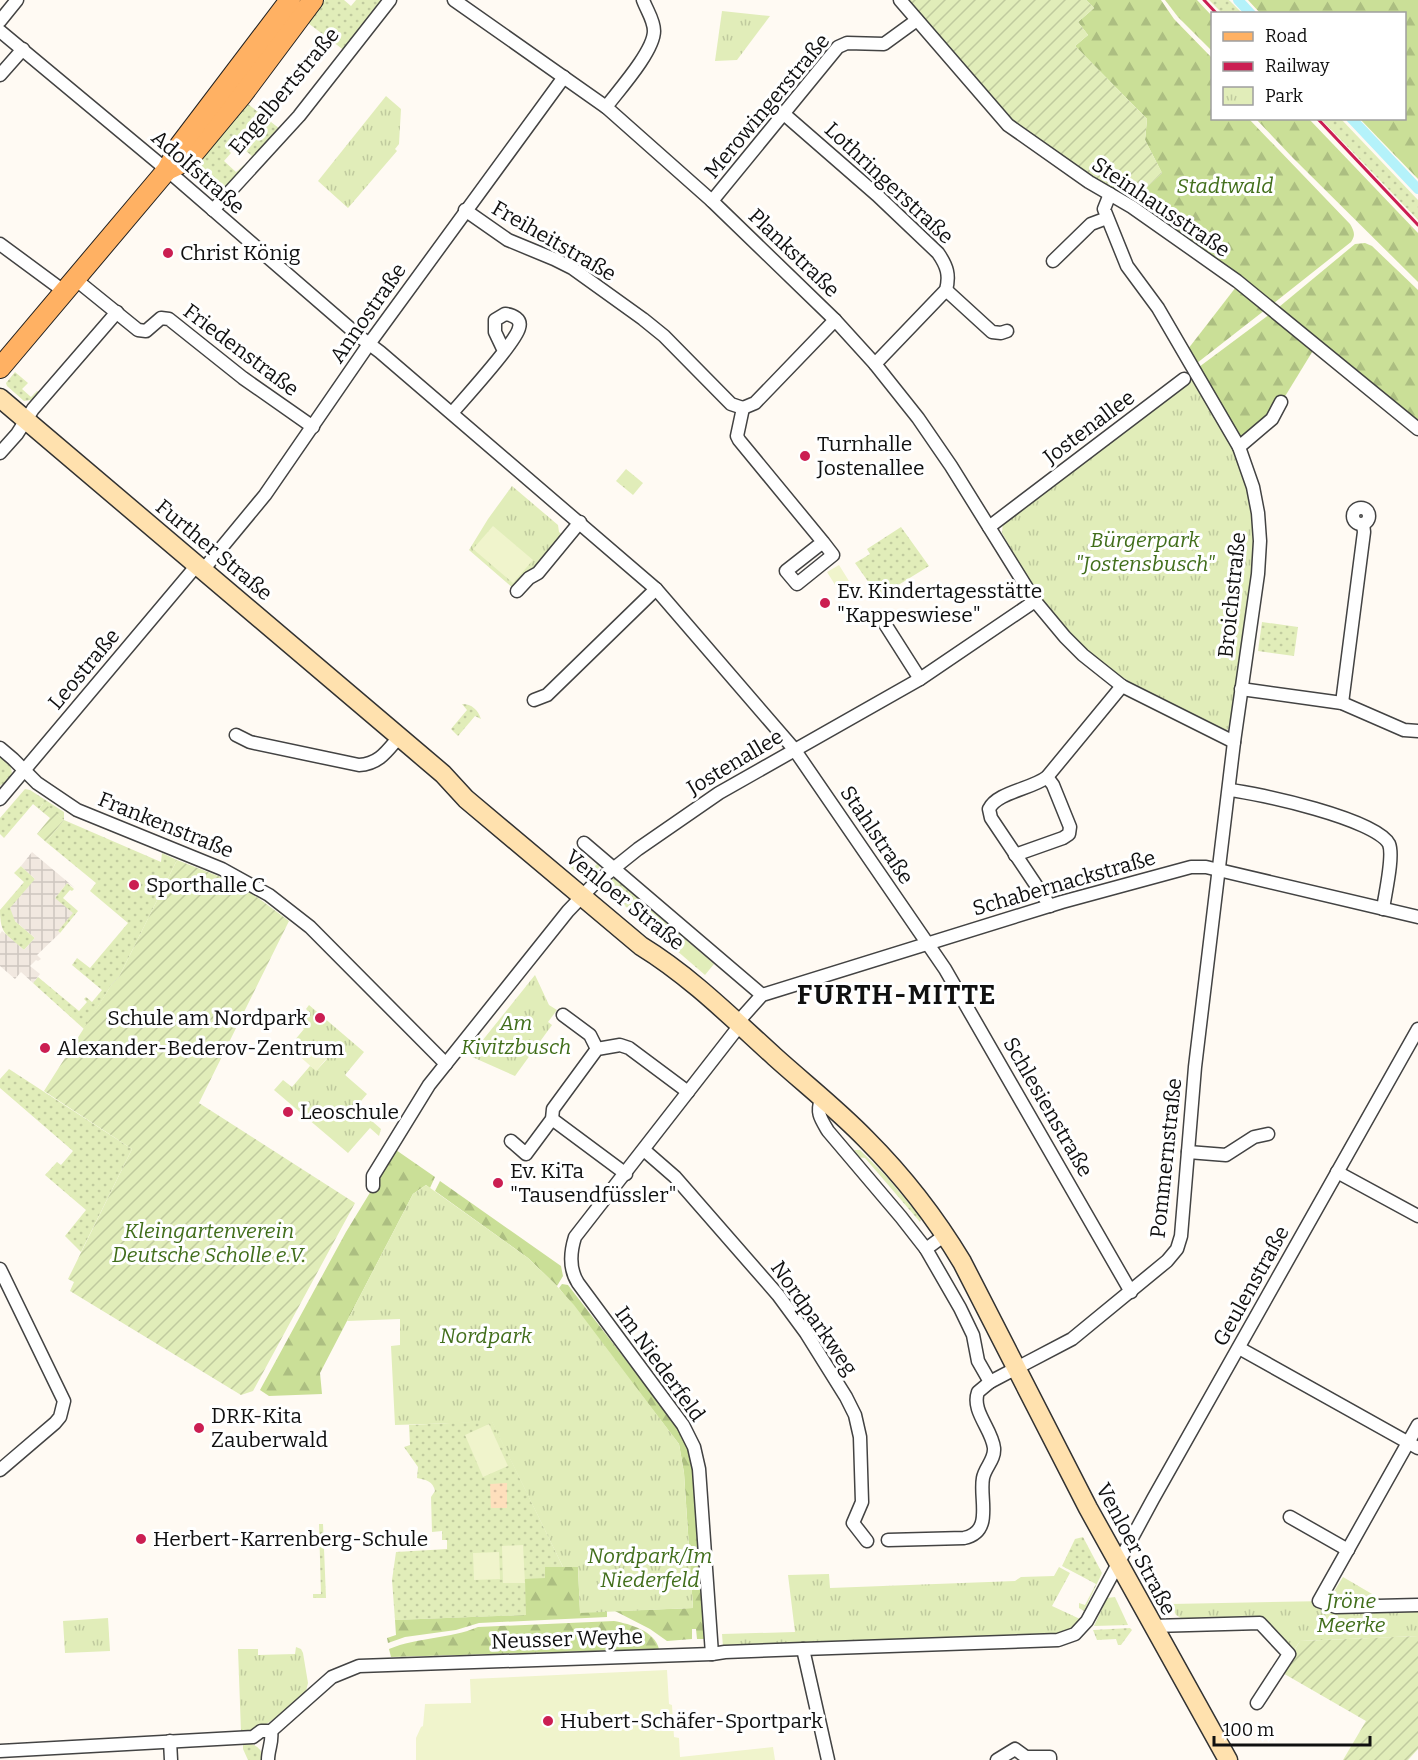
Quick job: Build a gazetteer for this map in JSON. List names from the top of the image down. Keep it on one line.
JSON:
{"streets":{"main road":["Engelbertstraße","Further Straße","Venloer Straße"],"street":["Merowingerstraße","Adolfstraße","Lothringerstraße","Steinhausstraße","Freiheitstraße","Plankstraße","Annostraße","Friedenstraße","Jostenallee","Broichstraße","Leostraße","Frankenstraße","Stahlstraße","Schabernackstraße","Schlesienstraße","Pommernstraße","Geulenstraße","Nordparkweg","Im Niederfeld","Neusser Weyhe"]},"crossings":[["Engelbertstraße","Adolfstraße"],["Merowingerstraße","Lothringerstraße"],["Merowingerstraße","Steinhausstraße"],["Merowingerstraße","Plankstraße"],["Adolfstraße","Annostraße"],["Adolfstraße","Stahlstraße"],["Steinhausstraße","Broichstraße"],["Freiheitstraße","Annostraße"],["Plankstraße","Annostraße"],["Plankstraße","Jostenallee"],["Plankstraße","Broichstraße"],["Annostraße","Friedenstraße"],["Annostraße","Further Straße"],["Annostraße","Leostraße"],["Jostenallee","Stahlstraße"],["Jostenallee","Venloer Straße"],["Further Straße","Leostraße"],["Further Straße","Venloer Straße"],["Broichstraße","Schabernackstraße"],["Broichstraße","Pommernstraße"],["Leostraße","Frankenstraße"],["Stahlstraße","Schabernackstraße"],["Stahlstraße","Schlesienstraße"],["Schabernackstraße","Venloer Straße"],["Schabernackstraße","Schlesienstraße"],["Schabernackstraße","Pommernstraße"],["Venloer Straße","Pommernstraße"],["Venloer Straße","Geulenstraße"],["Venloer Straße","Neusser Weyhe"],["Schlesienstraße","Pommernstraße"],["Geulenstraße","Neusser Weyhe"],["Im Niederfeld","Neusser Weyhe"]],"districts":["FURTH-MITTE"],"parks":["Stadtwald","Bürgerpark \"Jostensbusch\"","Am Kivitzbusch","Kleingartenverein Deutsche Scholle e.V.","Nordpark","Nordpark/Im Niederfeld","Jröne Meerke"],"places":["Christ König","Turnhalle Jostenallee","Ev. Kindertagesstätte \"Kappeswiese\"","Sporthalle C","Schule am Nordpark","Alexander-Bederov-Zentrum","Leoschule","Ev. KiTa \"Tausendfüssler\"","DRK-Kita Zauberwald","Herbert-Karrenberg-Schule","Hubert-Schäfer-Sportpark"],"legend":["Road","Railway","Park"],"scale_bar":"100 m"}
